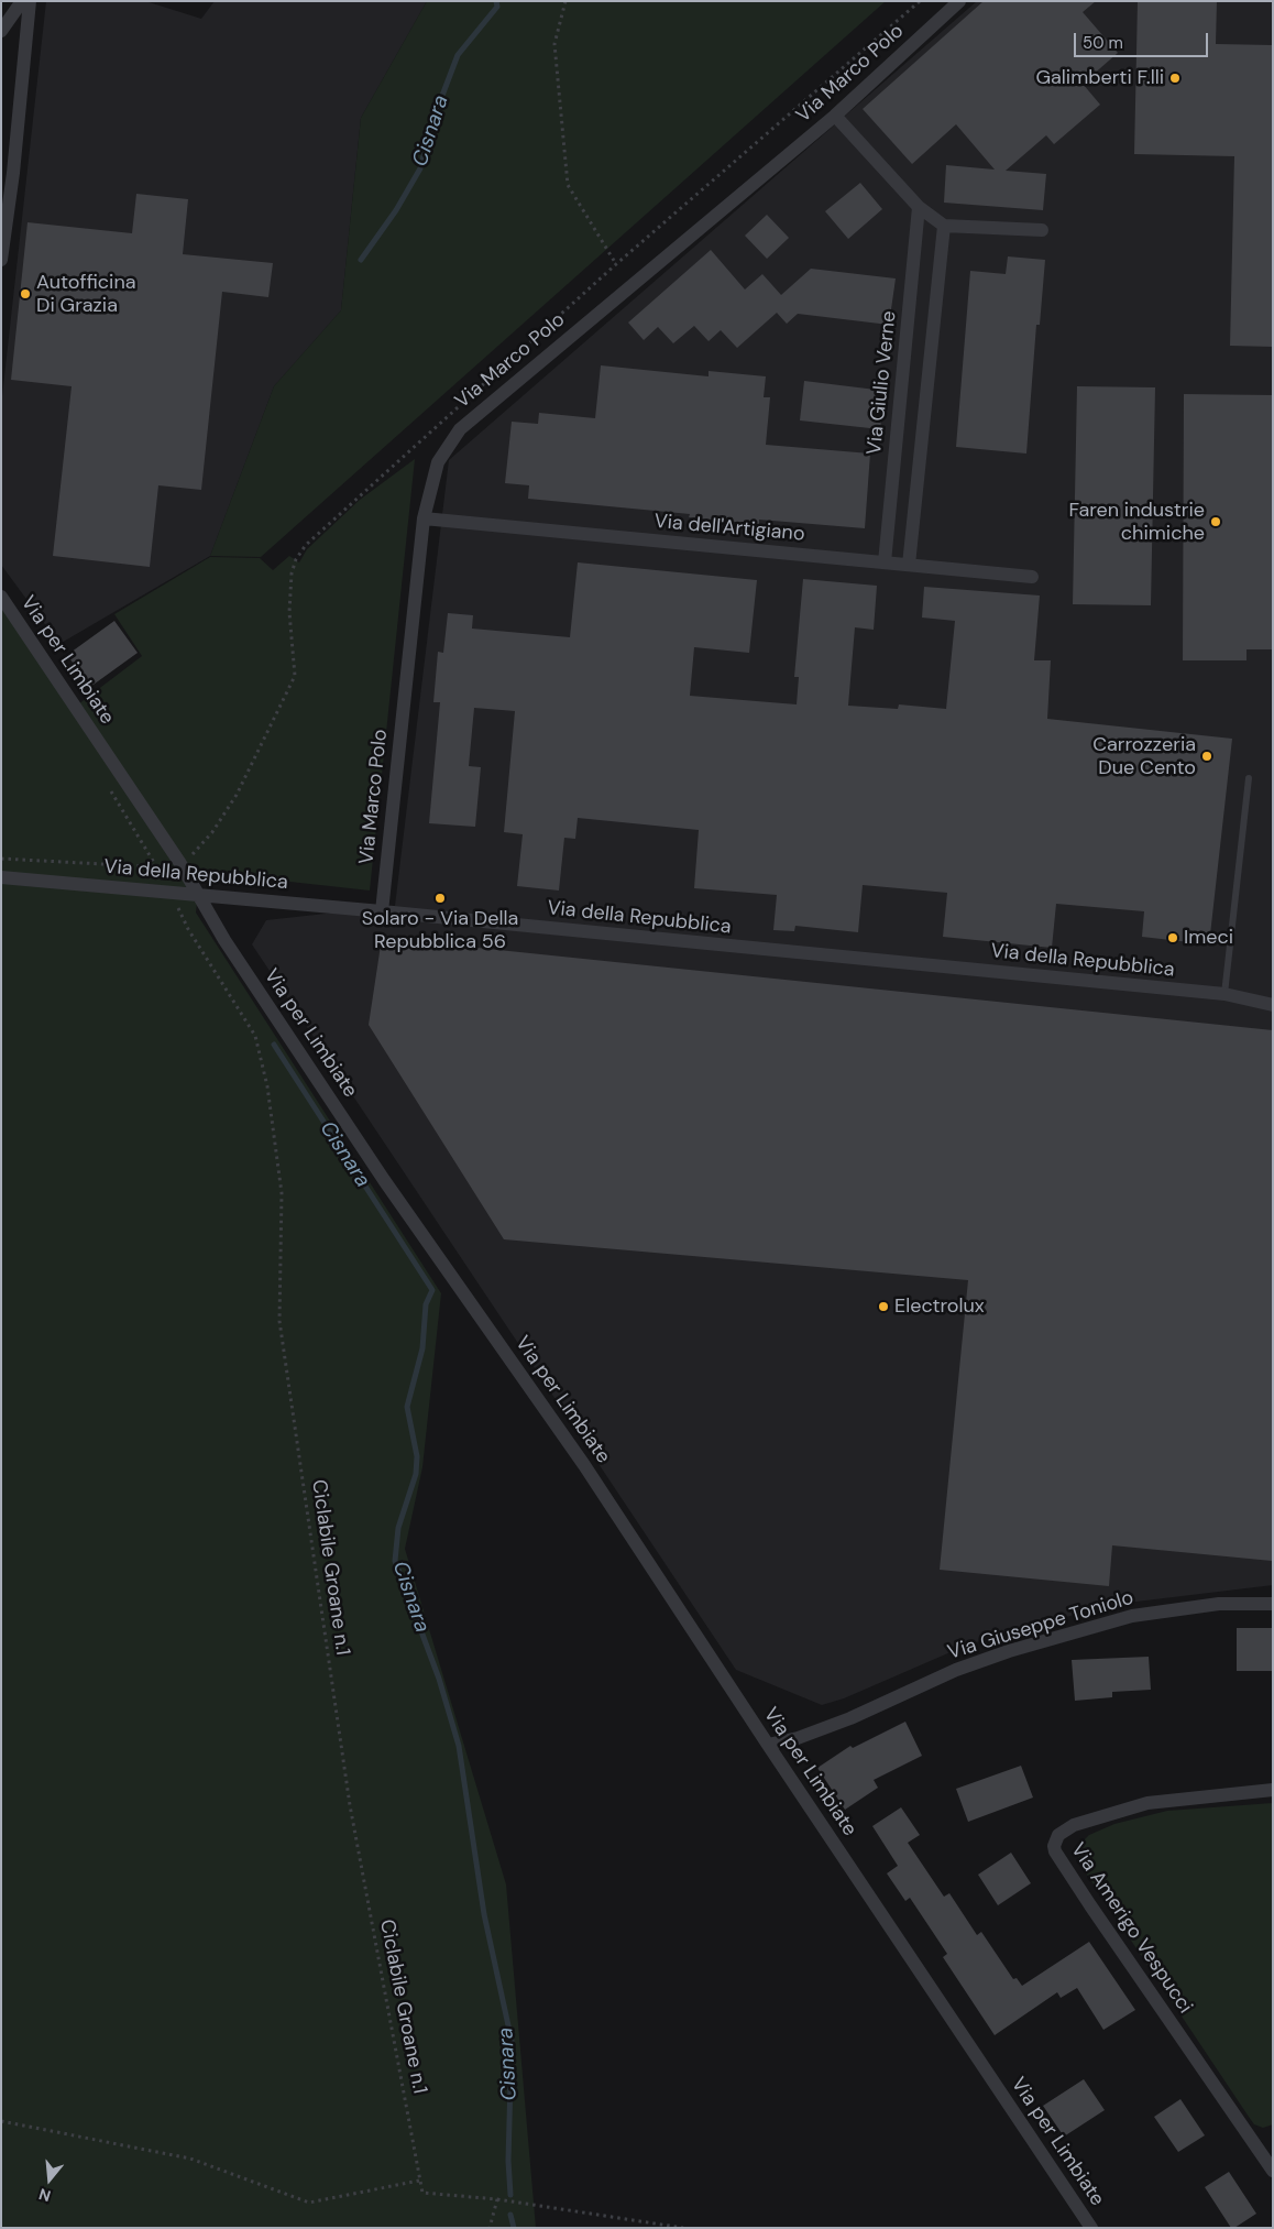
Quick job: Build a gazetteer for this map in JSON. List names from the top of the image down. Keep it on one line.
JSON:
{"streets":{"street":["Via Marco Polo","Via Giulio Verne","Via dell'Artigiano","Via per Limbiate","Via della Repubblica","Via Giuseppe Toniolo","Via Amerigo Vespucci"],"path":["Ciclabile Groane n.1"]},"crossings":[["Via Marco Polo","Via dell'Artigiano"],["Via Marco Polo","Via della Repubblica"],["Via Giulio Verne","Via dell'Artigiano"],["Via per Limbiate","Via della Repubblica"],["Via per Limbiate","Via Giuseppe Toniolo"],["Via della Repubblica","Ciclabile Groane n.1"]],"water":["Cisnara"],"places":["Galimberti F.lli","Autofficina Di Grazia","Faren industrie chimiche","Carrozzeria Due Cento","Solaro - Via Della Repubblica 56","Imeci","Electrolux"],"scale_bar":"50 m","north":"bottom"}
